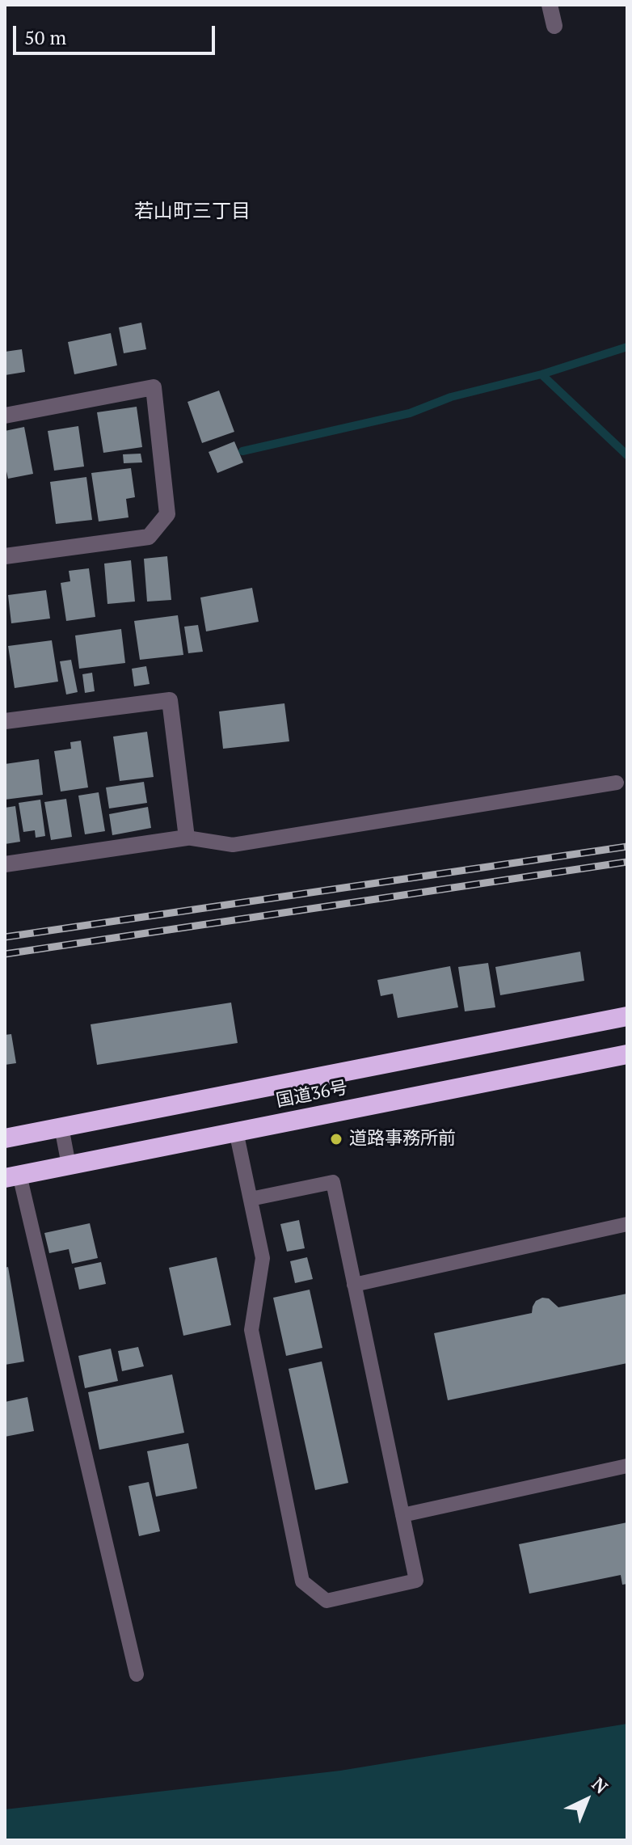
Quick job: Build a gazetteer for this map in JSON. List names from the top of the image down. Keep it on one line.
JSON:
{"streets":{"highway":["国道36号"]},"districts":["若山町三丁目"],"places":["道路事務所前"],"scale_bar":"50 m","north":"top right"}
